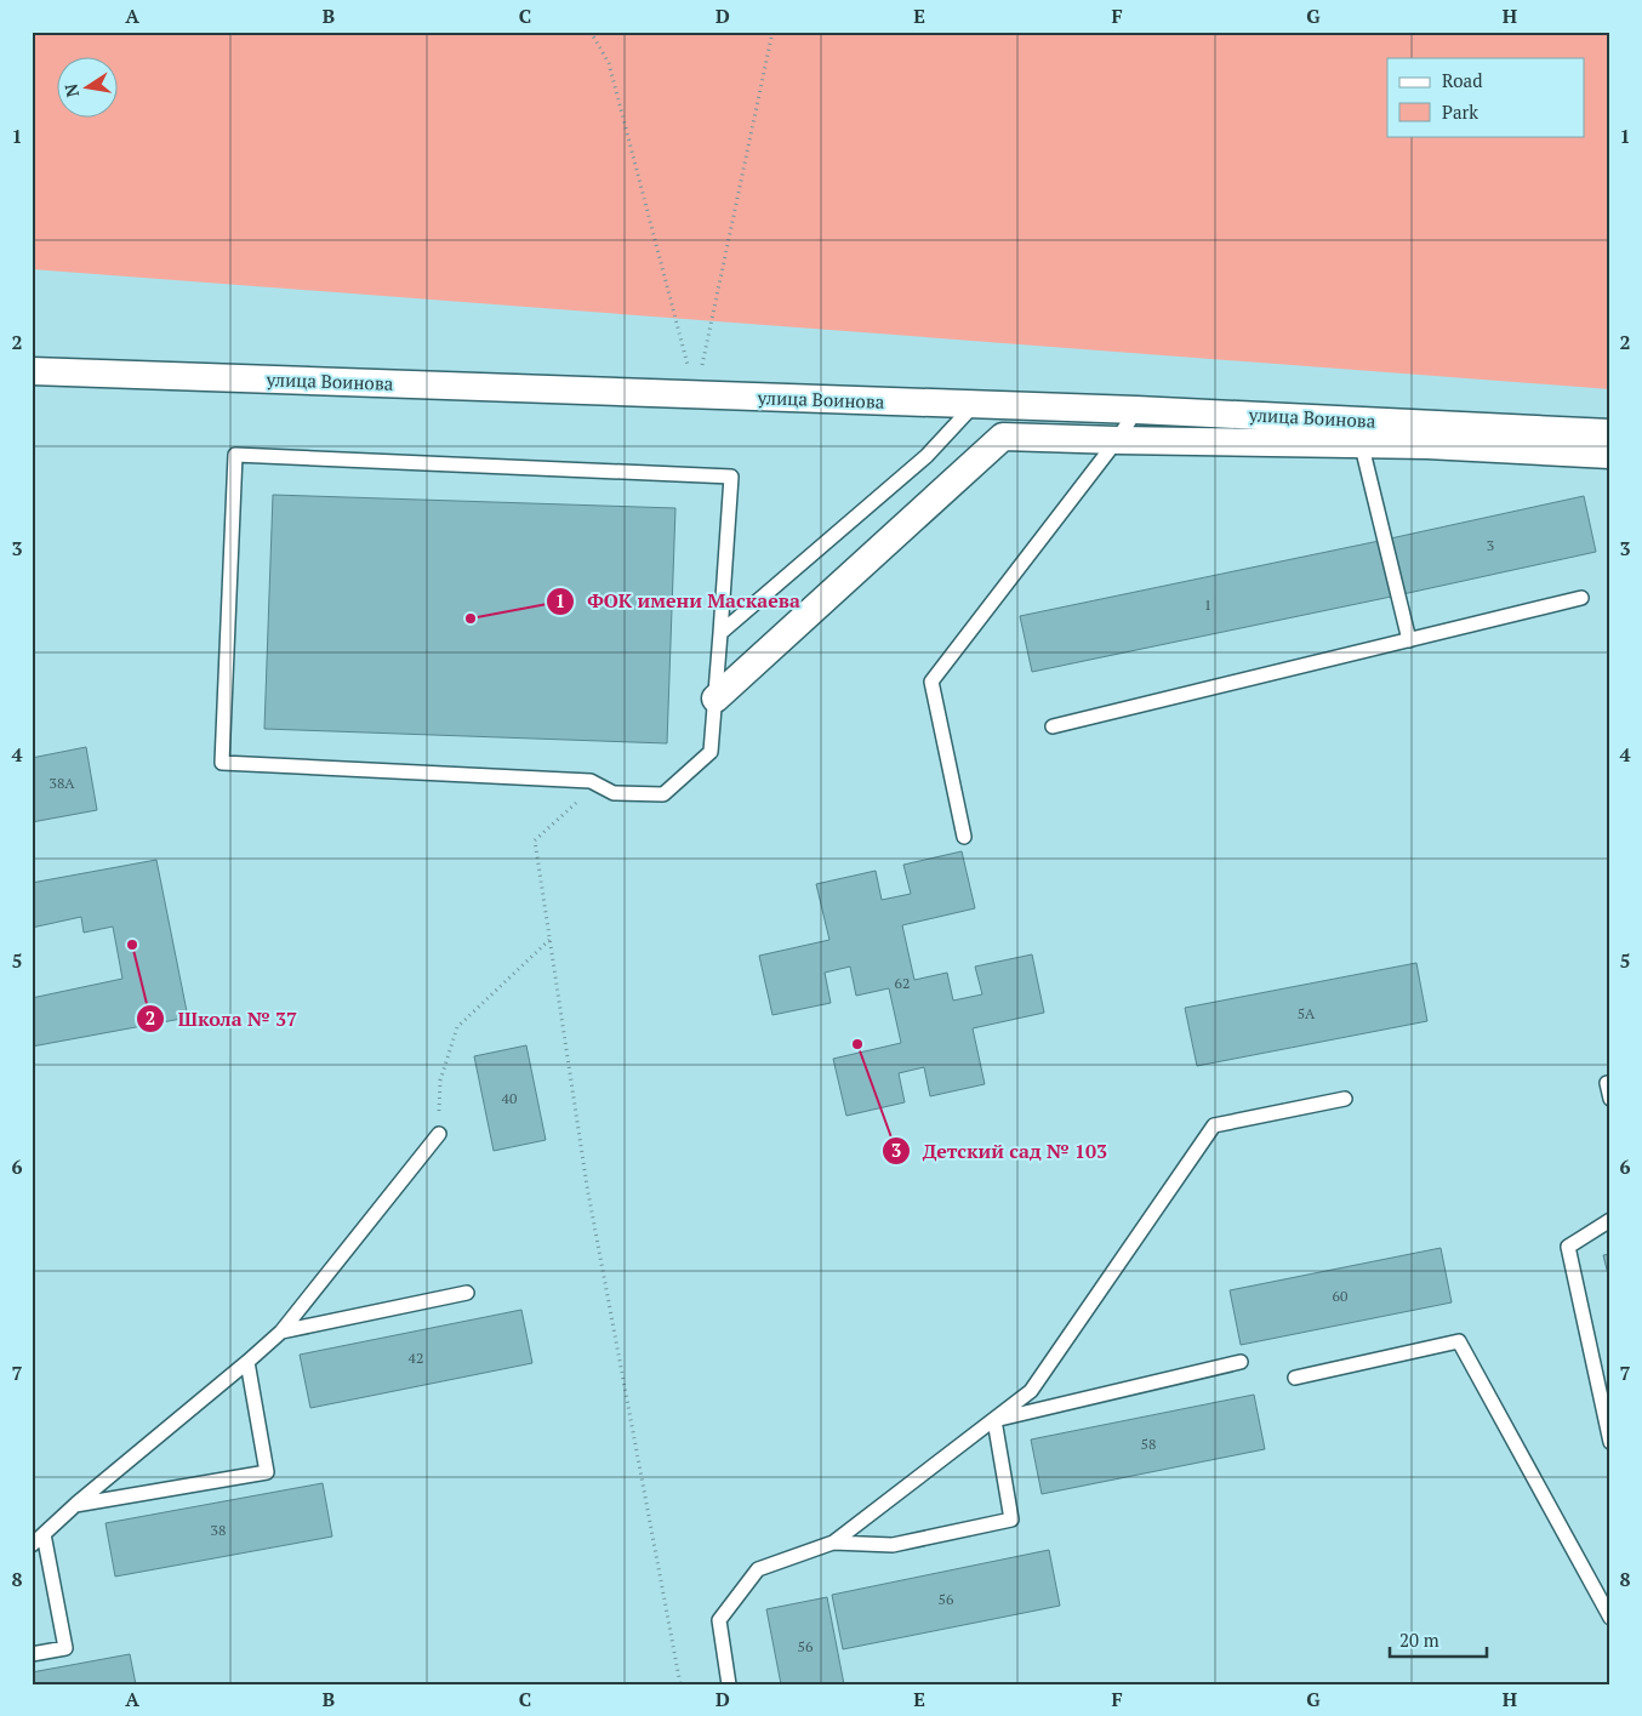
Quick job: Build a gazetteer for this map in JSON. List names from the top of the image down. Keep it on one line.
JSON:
{"streets":{"street":["улица Воинова"]},"places":["ФОК имени Маскаева","Школа № 37","Детский сад № 103"],"house_numbers":["3","1","38А","62","5А","40","60","42","58","38","56","56"],"legend":["Road","Park"],"scale_bar":"20 m","north":"left","grid":{"columns":["A","B","C","D","E","F","G","H"],"rows":["1","2","3","4","5","6","7","8"]}}
